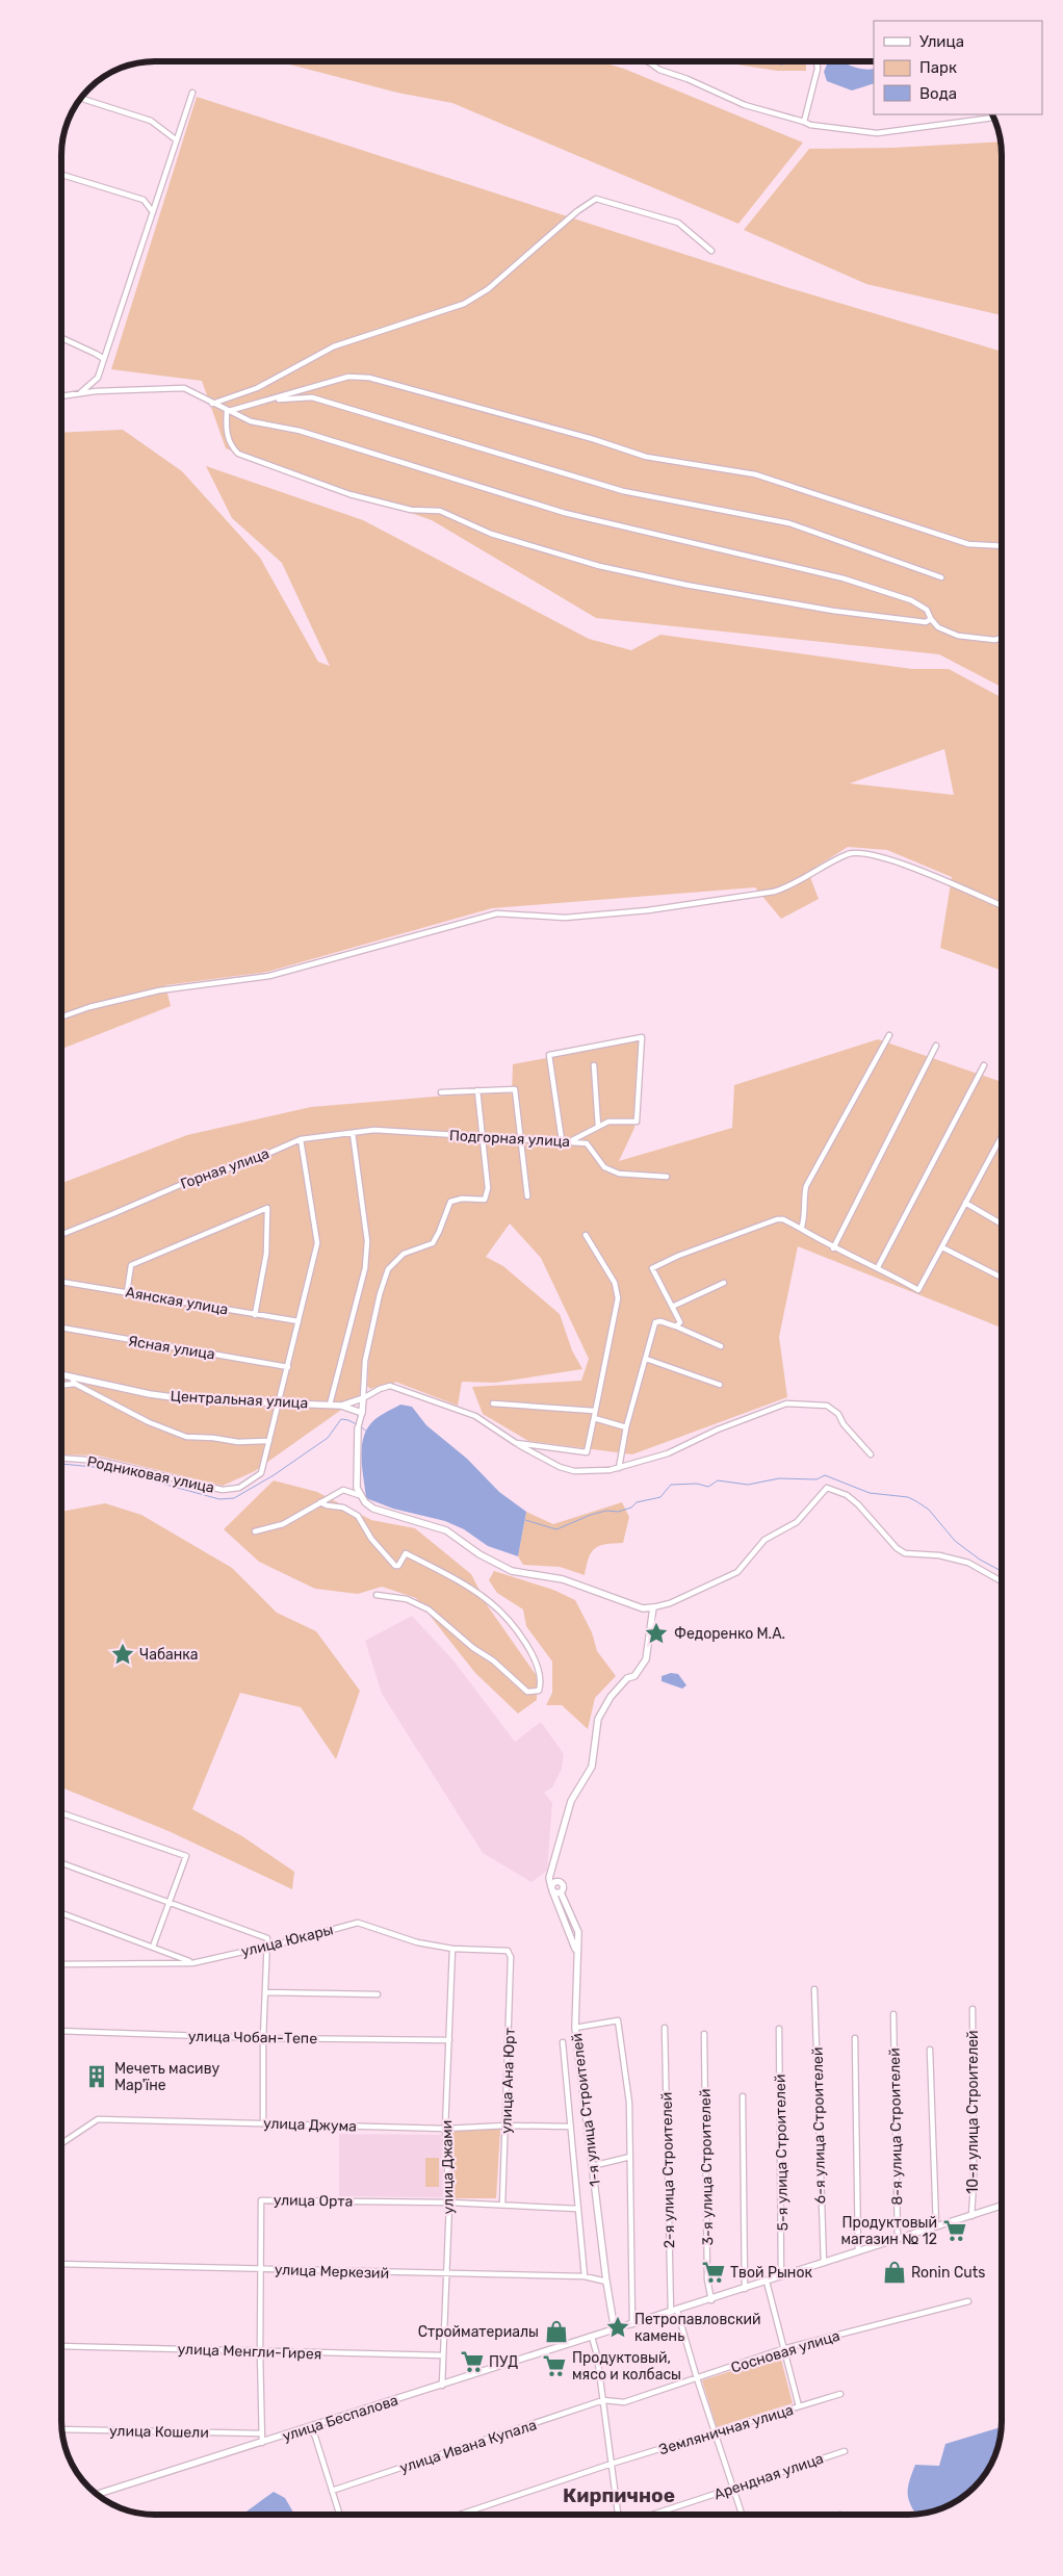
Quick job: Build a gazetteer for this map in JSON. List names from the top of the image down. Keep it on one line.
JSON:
{"streets":{"main road":["Центральная улица","1-я улица Строителей","улица Беспалова"],"street":["Подгорная улица","Горная улица","Аянская улица","Ясная улица","Родниковая улица","улица Юкары","улица Чобан-Тепе","улица Ана Юрт","10-я улица Строителей","улица Джума","6-я улица Строителей","8-я улица Строителей","5-я улица Строителей","улица Джами","3-я улица Строителей","2-я улица Строителей","улица Орта","улица Меркезий","улица Менгли-Гирея","Сосновая улица","Земляничная улица","улица Кошели","улица Ивана Купала","Арендная улица"]},"crossings":[["Подгорная улица","Горная улица"],["Горная улица","Родниковая улица"],["Аянская улица","Родниковая улица"],["Ясная улица","Родниковая улица"],["Центральная улица","Родниковая улица"],["улица Юкары","улица Ана Юрт"],["улица Юкары","улица Джами"],["улица Чобан-Тепе","улица Джами"],["улица Ана Юрт","улица Джума"],["улица Ана Юрт","улица Орта"],["1-я улица Строителей","улица Меркезий"],["1-я улица Строителей","улица Беспалова"],["10-я улица Строителей","улица Беспалова"],["улица Джума","улица Джами"],["6-я улица Строителей","улица Беспалова"],["8-я улица Строителей","улица Беспалова"],["5-я улица Строителей","улица Беспалова"],["улица Джами","улица Орта"],["улица Джами","улица Меркезий"],["улица Джами","улица Менгли-Гирея"],["улица Джами","улица Беспалова"],["3-я улица Строителей","улица Беспалова"],["2-я улица Строителей","улица Беспалова"],["улица Орта","улица Меркезий"],["улица Орта","улица Менгли-Гирея"],["улица Орта","улица Беспалова"],["улица Орта","улица Кошели"],["Сосновая улица","улица Ивана Купала"]],"districts":["Кирпичное"],"places":{"place":["Федоренко М.А.","Чабанка","Петропавловский камень"],"building":["Мечеть масиву Мар'їне"],"supermarket":["Продуктовый магазин № 12","Твой Рынок","ПУД","Продуктовый, мясо и колбасы"],"shop":["Ronin Cuts","Стройматериалы"]},"legend":["Улица","Парк","Вода"]}
